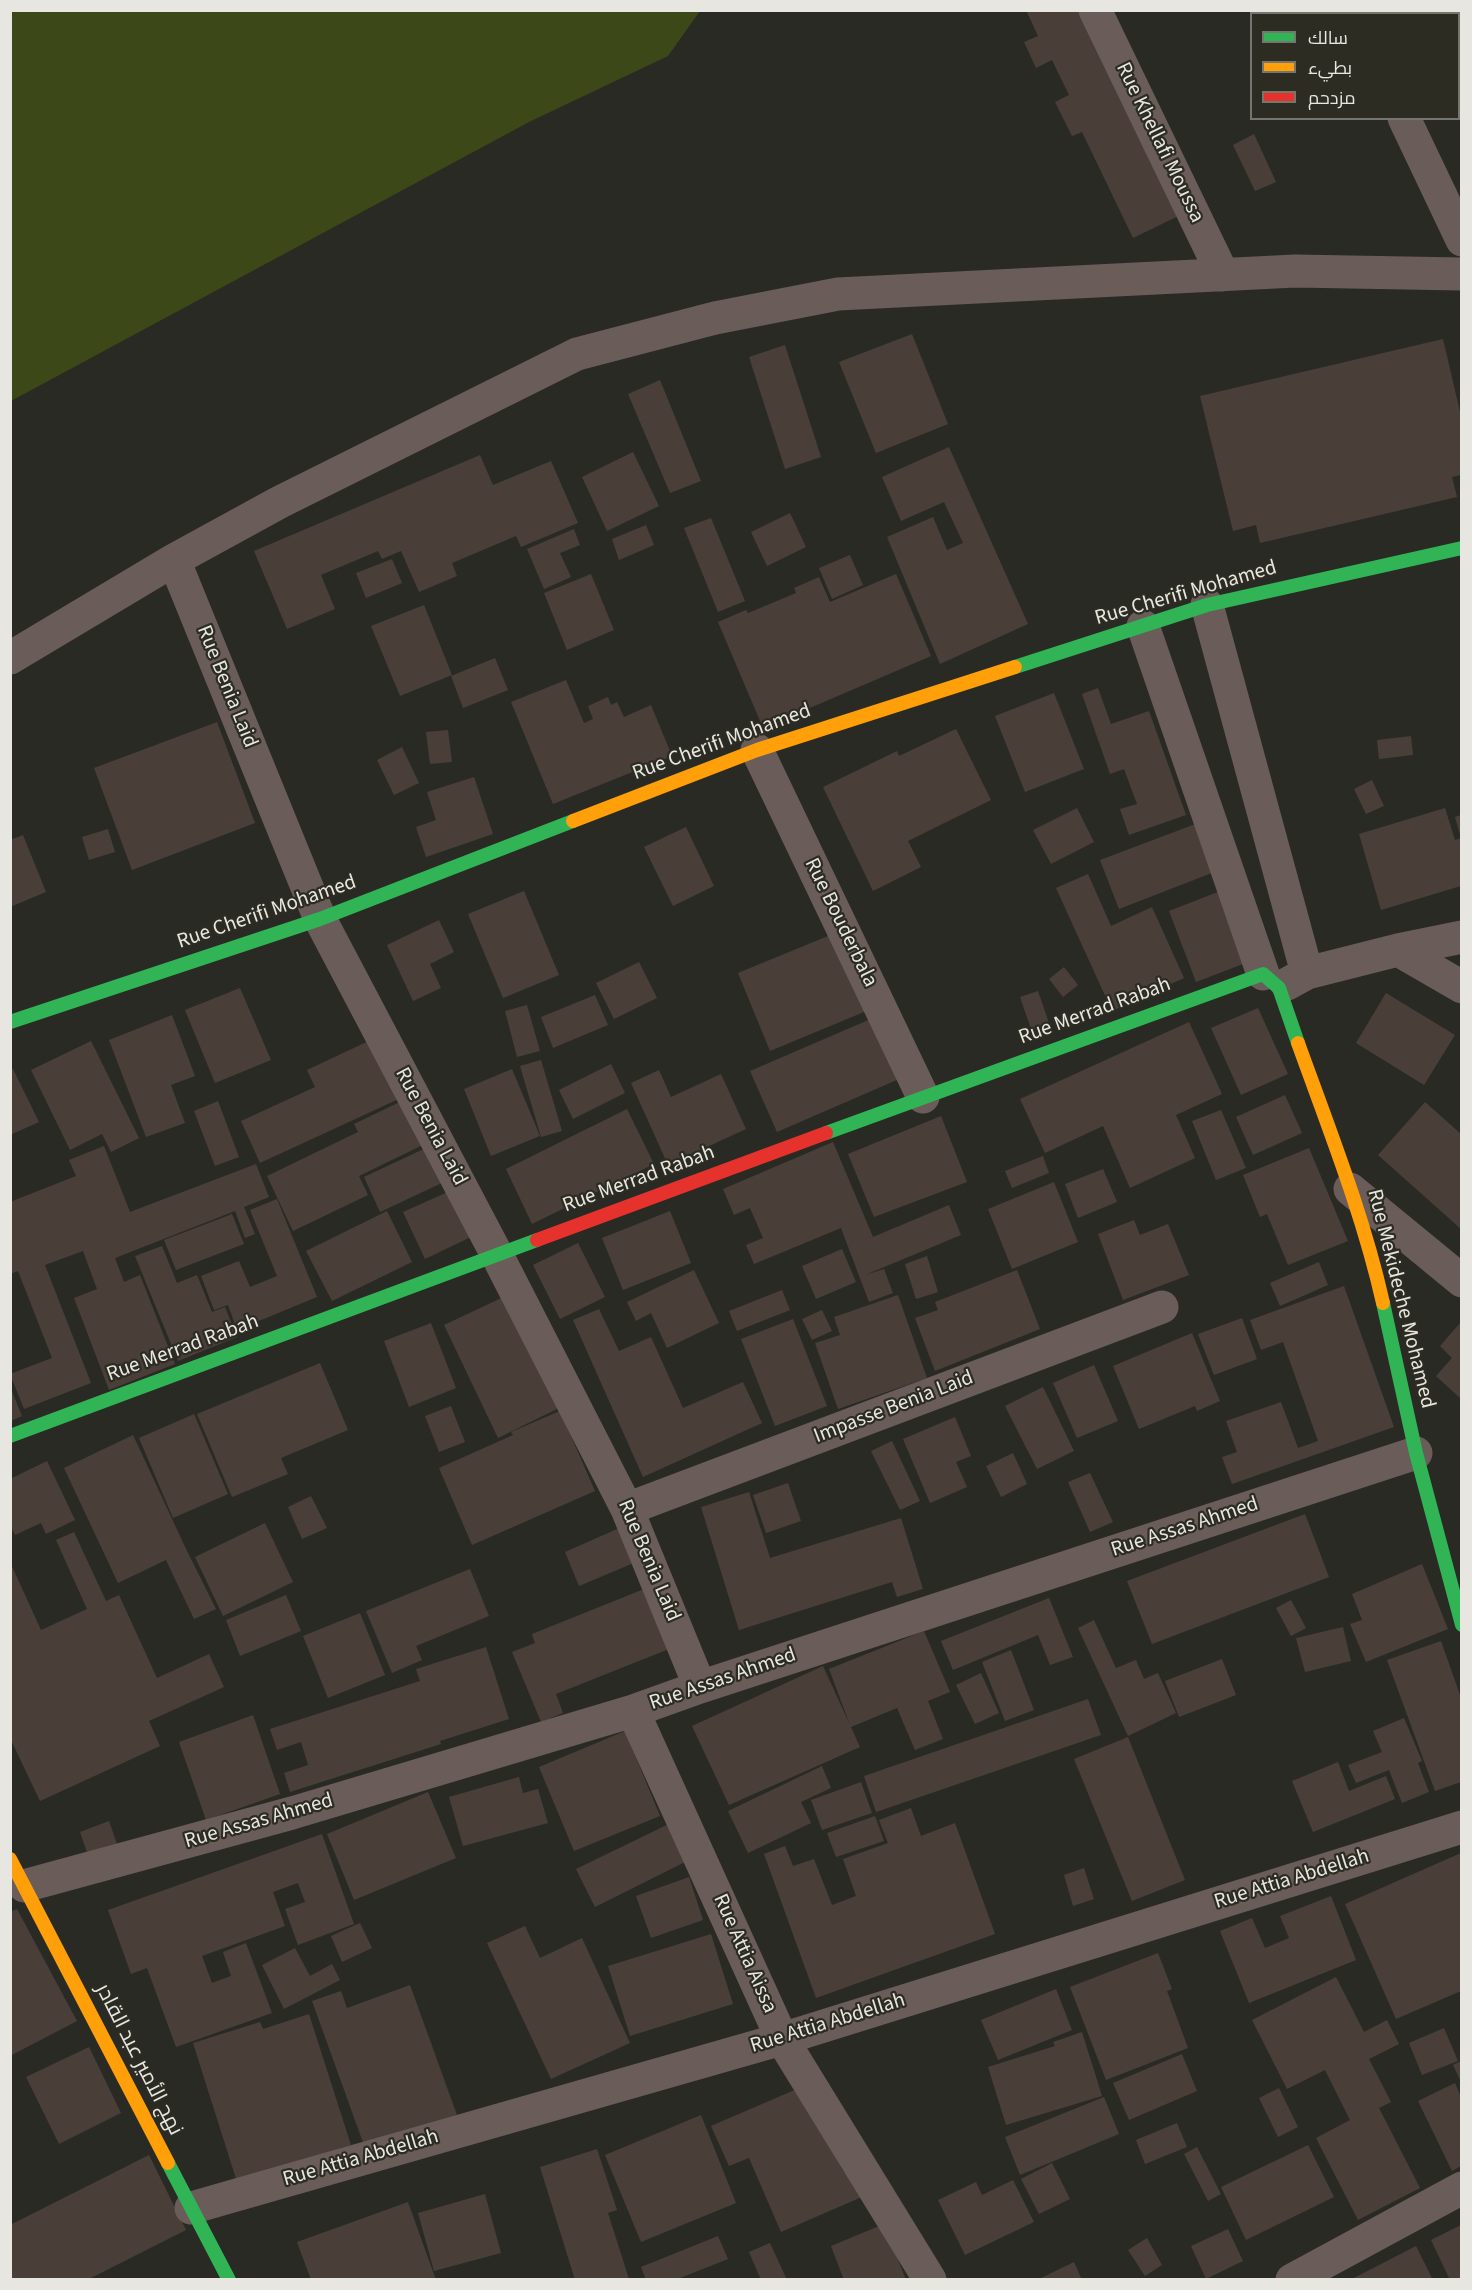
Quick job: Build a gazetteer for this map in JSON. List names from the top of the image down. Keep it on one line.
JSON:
{"streets":{"street":["Rue Khellafi Moussa","Rue Cherifi Mohamed","Rue Benia Laid","Rue Bouderbala","Rue Merrad Rabah","Rue Mekideche Mohamed","Impasse Benia Laid","Rue Assas Ahmed","Rue Attia Abdellah","Rue Attia Aissa","نهج الأمير عبد القادر"]},"crossings":[["Rue Cherifi Mohamed","Rue Benia Laid"],["Rue Cherifi Mohamed","Rue Bouderbala"],["Rue Benia Laid","Rue Merrad Rabah"],["Rue Benia Laid","Impasse Benia Laid"],["Rue Benia Laid","Rue Assas Ahmed"],["Rue Bouderbala","Rue Merrad Rabah"],["Rue Merrad Rabah","Rue Mekideche Mohamed"],["Rue Mekideche Mohamed","Rue Assas Ahmed"],["Rue Assas Ahmed","Rue Attia Aissa"],["Rue Assas Ahmed","نهج الأمير عبد القادر"],["Rue Attia Abdellah","Rue Attia Aissa"],["Rue Attia Abdellah","نهج الأمير عبد القادر"]],"legend":["سالك","بطيء","مزدحم"]}
